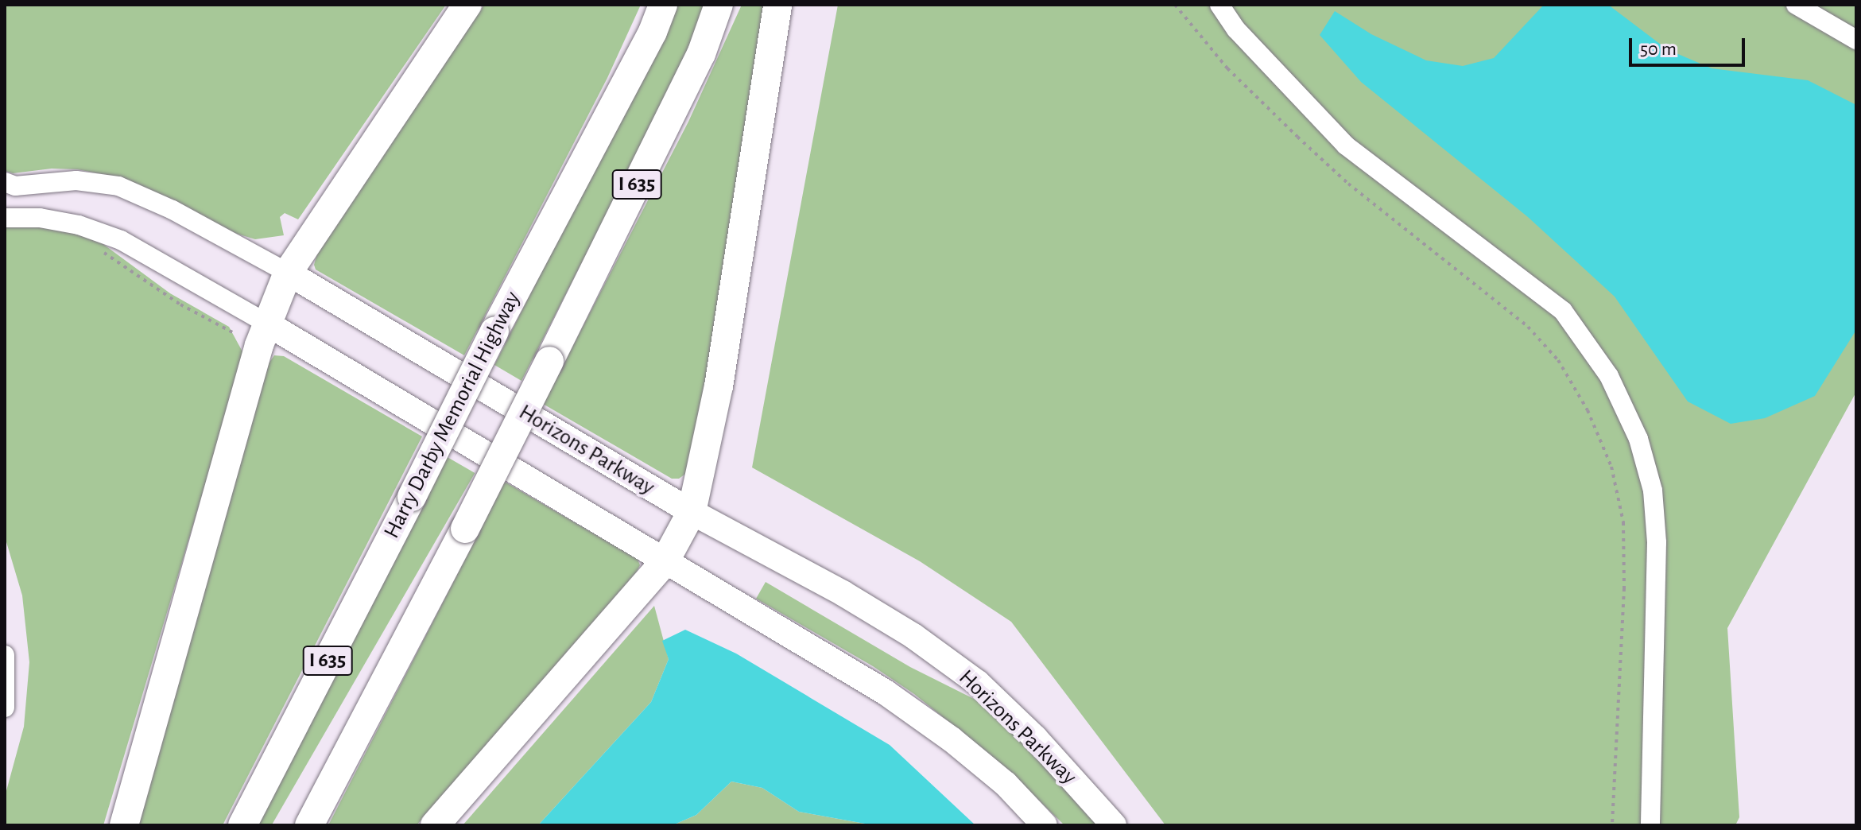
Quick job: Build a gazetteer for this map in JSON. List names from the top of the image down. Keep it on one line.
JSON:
{"streets":{"highway":["I 635","Harry Darby Memorial Highway"],"main road":["Horizons Parkway"]},"scale_bar":"50 m"}
